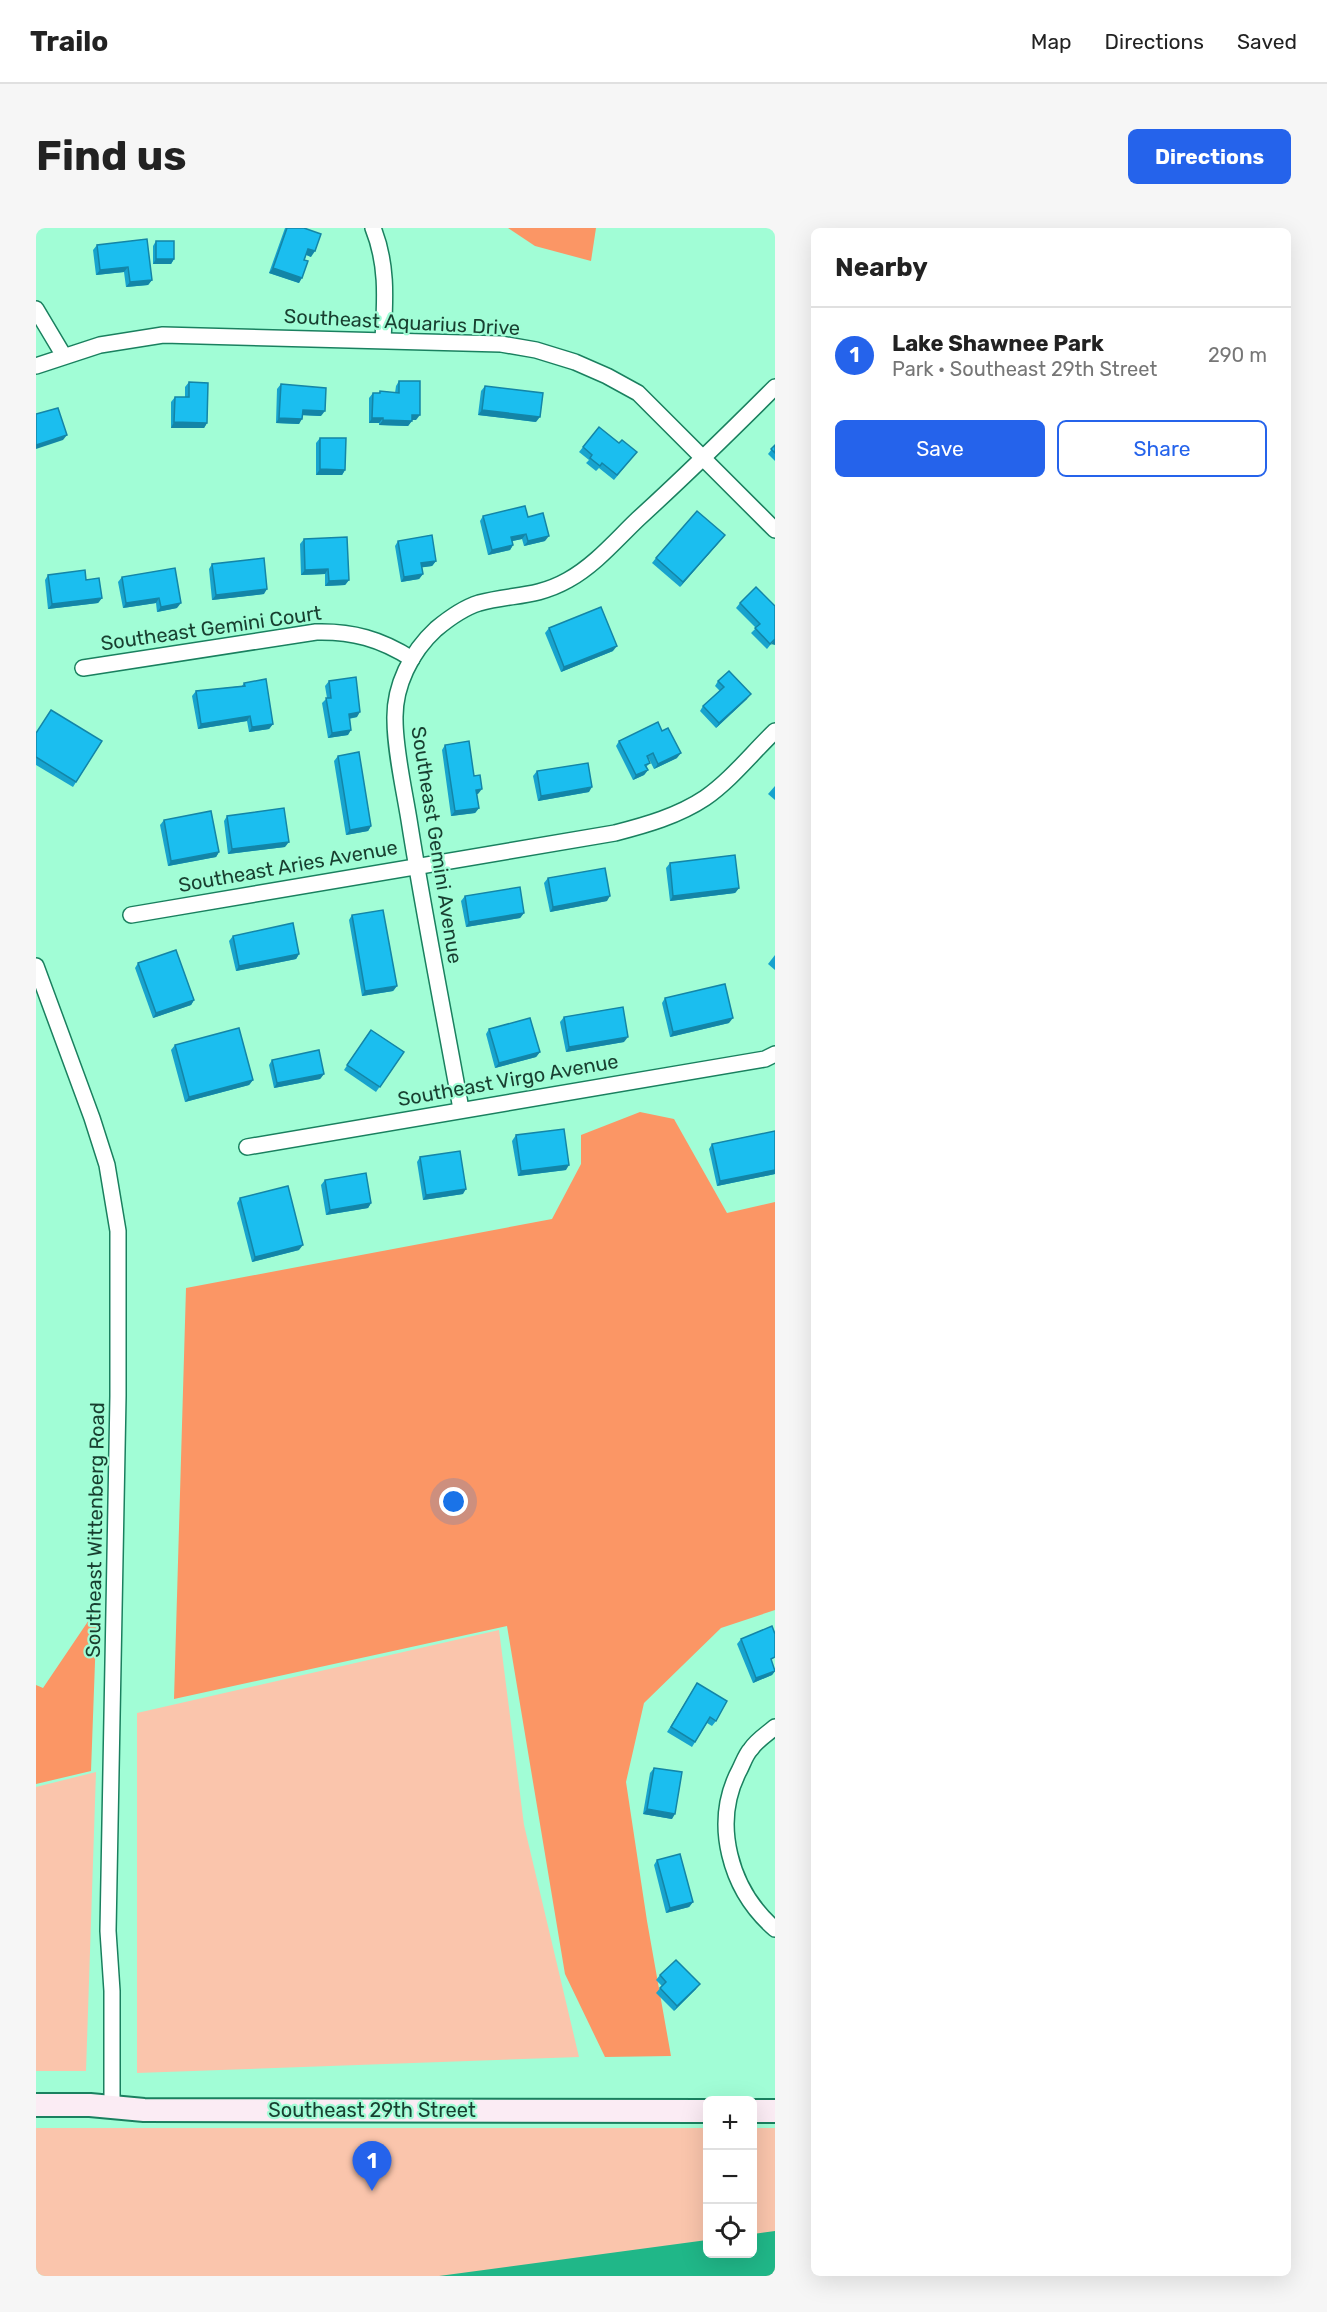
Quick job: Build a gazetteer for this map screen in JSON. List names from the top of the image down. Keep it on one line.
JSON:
{"streets":{"main road":["Southeast 29th Street"],"street":["Southeast Aquarius Drive","Southeast Gemini Court","Southeast Gemini Avenue","Southeast Aries Avenue","Southeast Virgo Avenue","Southeast Wittenberg Road"]},"crossings":[["Southeast Aquarius Drive","Southeast Gemini Avenue"],["Southeast Gemini Court","Southeast Gemini Avenue"],["Southeast Gemini Avenue","Southeast Aries Avenue"],["Southeast Gemini Avenue","Southeast Virgo Avenue"],["Southeast Wittenberg Road","Southeast 29th Street"]],"page":{"header":"Trailo","nav":["Map","Directions","Saved"],"buttons":["Directions",["Save","Share"]],"title":"Find us","heading":"Nearby","list":[{"mark":"1","name":"Lake Shawnee Park","note":"Park · Southeast 29th Street","value":"290 m"}],"map_buttons":["+","−"],"pins":"1"}}
